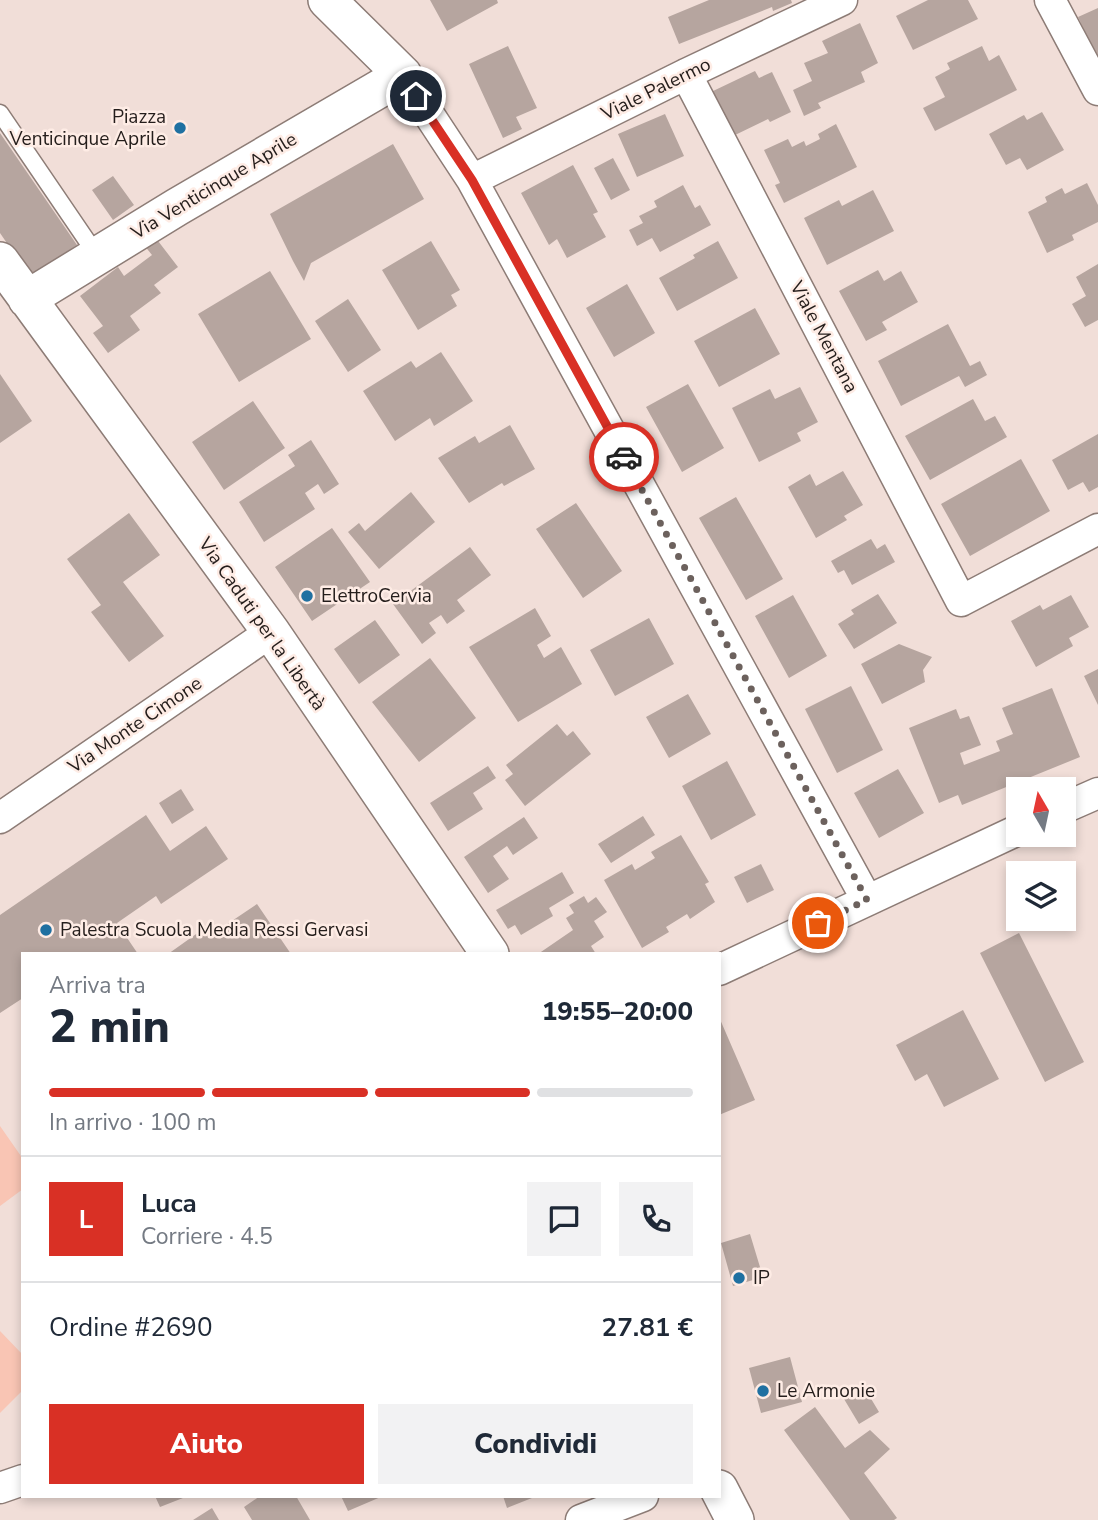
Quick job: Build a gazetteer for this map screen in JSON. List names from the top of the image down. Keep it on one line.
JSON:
{"streets":{"street":["Viale Palermo","Via Venticinque Aprile","Viale Mentana","Via Caduti per la Libertà","Via Monte Cimone"]},"crossings":[["Viale Palermo","Viale Mentana"],["Via Venticinque Aprile","Via Caduti per la Libertà"],["Via Caduti per la Libertà","Via Monte Cimone"]],"places":["Piazza Venticinque Aprile","ElettroCervia","Palestra Scuola Media Ressi Gervasi","IP","Le Armonie"],"north":"top","page":{"heading":["2 min","Arriva tra","19:55–20:00"],"panel":["Luca","Corriere · 4.5","Ordine #2690","27.81 €"],"bar":"In arrivo · 100 m","round":"L","buttons":["Aiuto","Condividi"]}}
